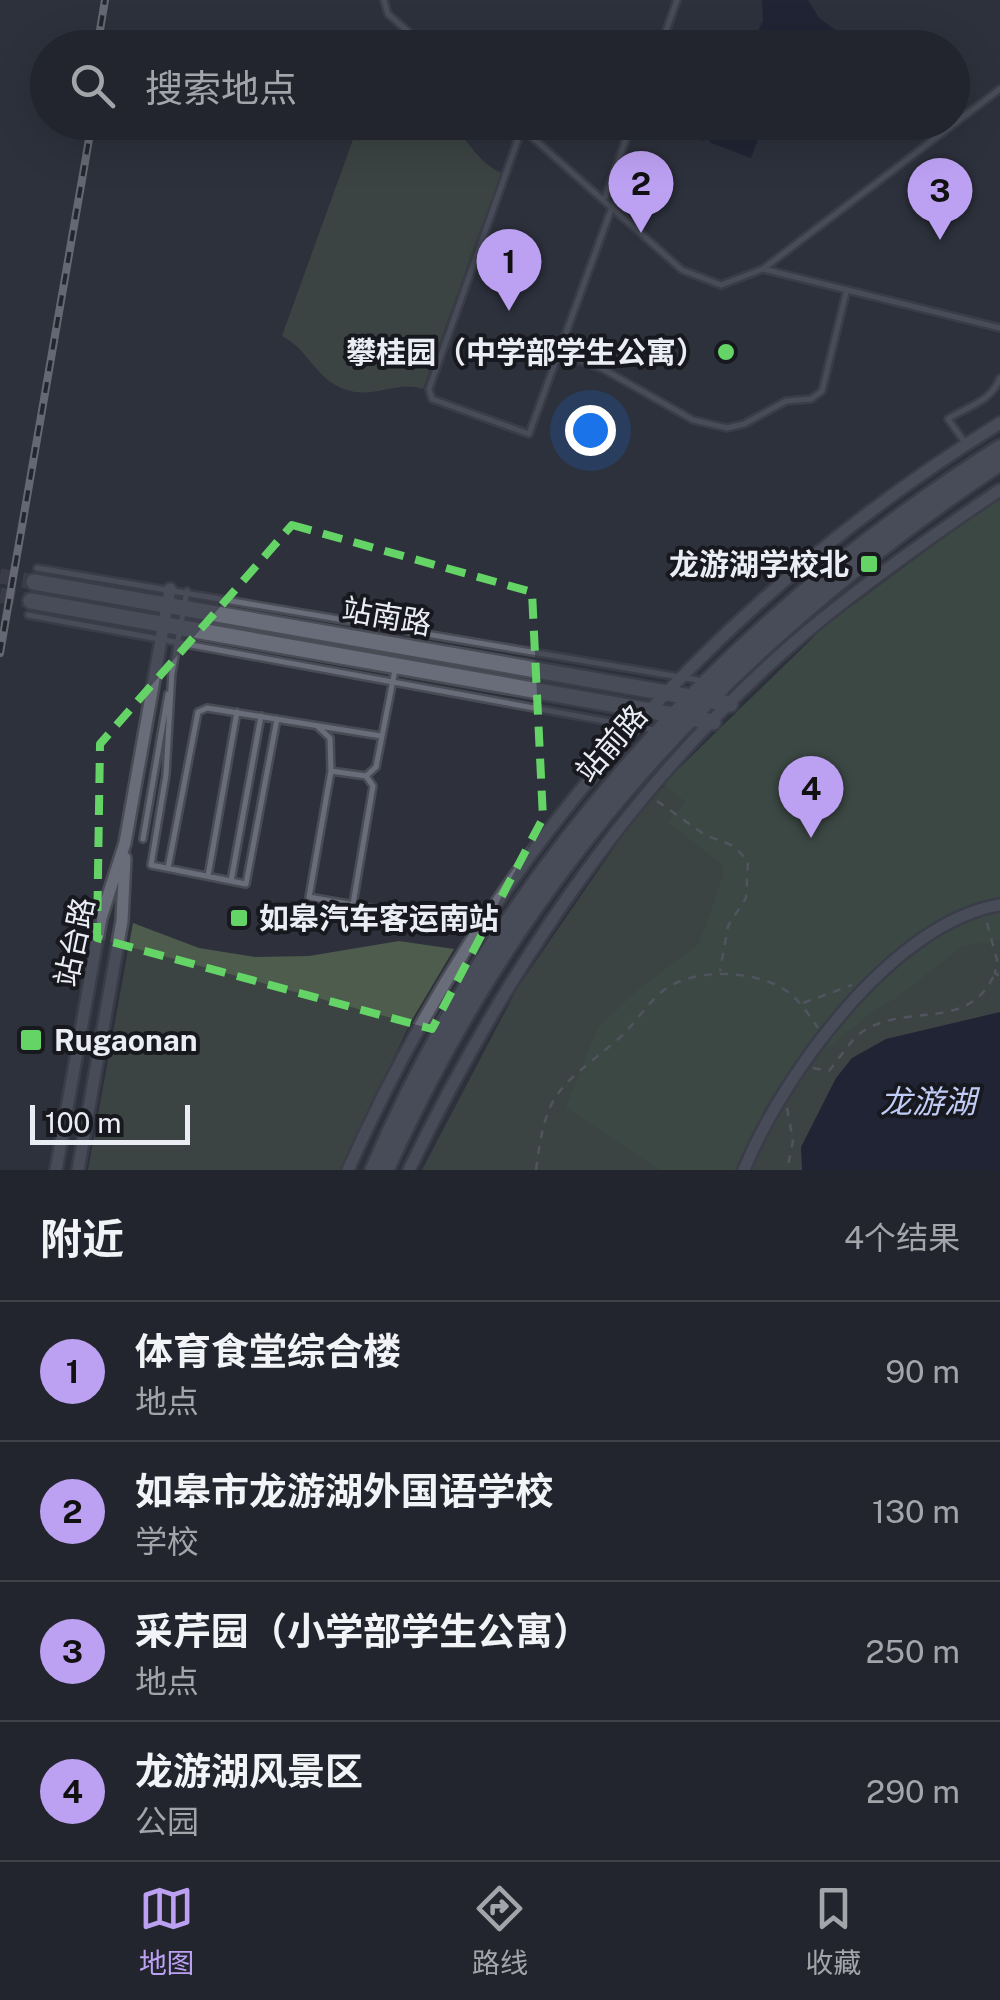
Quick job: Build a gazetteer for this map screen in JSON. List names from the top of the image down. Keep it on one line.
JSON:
{"streets":{"street":["站南路","站前路","站台路"]},"crossings":[["站南路","站前路"],["站南路","站台路"]],"water":["龙游湖"],"places":{"other":["攀桂园（中学部学生公寓）"],"transit":["龙游湖学校北","如皋汽车客运南站","Rugaonan"]},"scale_bar":"100 m","page":{"search":"搜索地点","pins":["2","3","1","4"],"scale":"100 m","heading":["附近","4个结果"],"list":[{"mark":"1","name":"体育食堂综合楼","note":"地点","value":"90 m"},{"mark":"2","name":"如皋市龙游湖外国语学校","note":"学校","value":"130 m"},{"mark":"3","name":"采芹园（小学部学生公寓）","note":"地点","value":"250 m"},{"mark":"4","name":"龙游湖风景区","note":"公园","value":"290 m"}],"nav":["地图","路线","收藏"]}}
